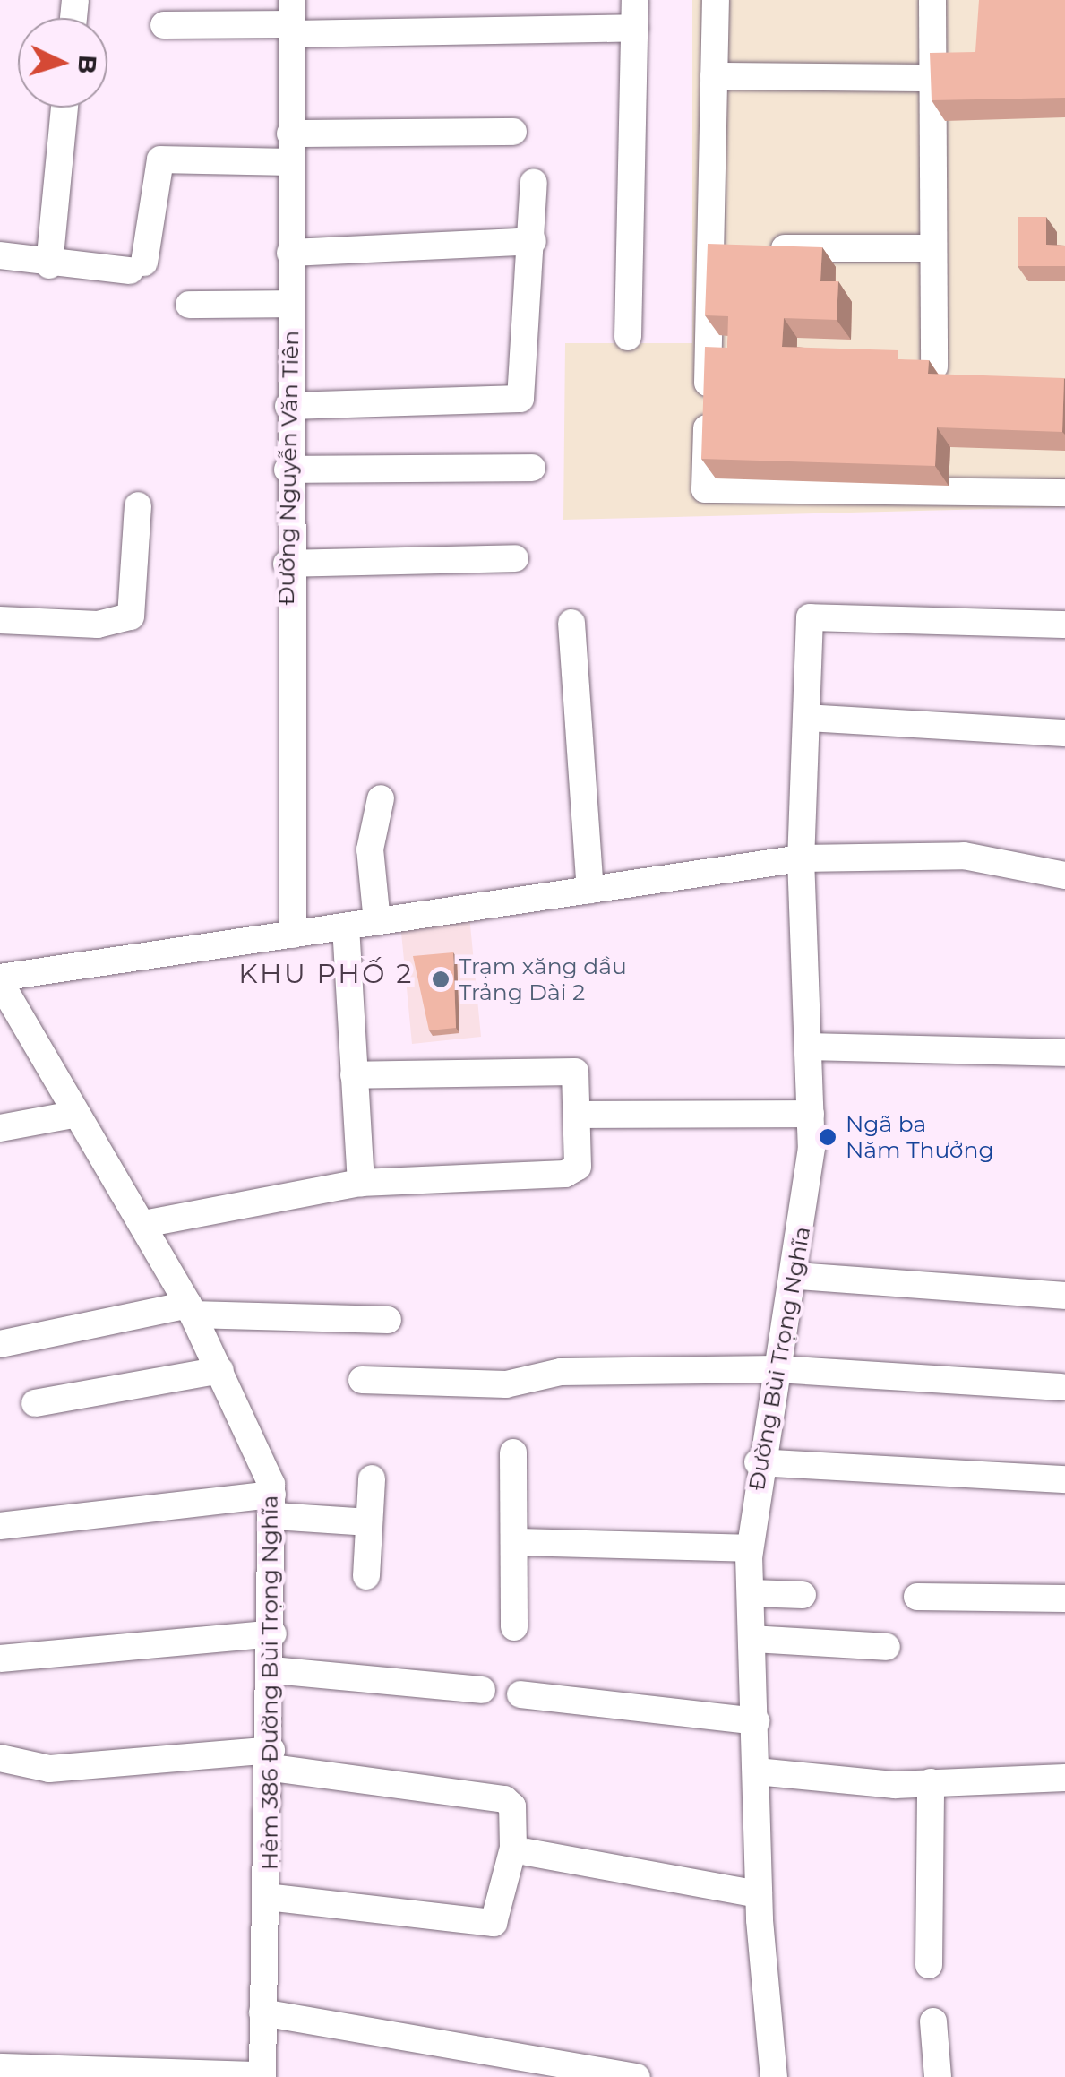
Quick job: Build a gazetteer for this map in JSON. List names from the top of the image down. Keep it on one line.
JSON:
{"streets":{"street":["Đường Nguyễn Văn Tiên","Đường Bùi Trọng Nghĩa","Hẻm 386 Đường Bùi Trọng Nghĩa"]},"districts":["KHU PHỐ 2"],"places":["Trạm xăng dầu Trảng Dài 2","Ngã ba Năm Thưởng"],"north":"right"}
